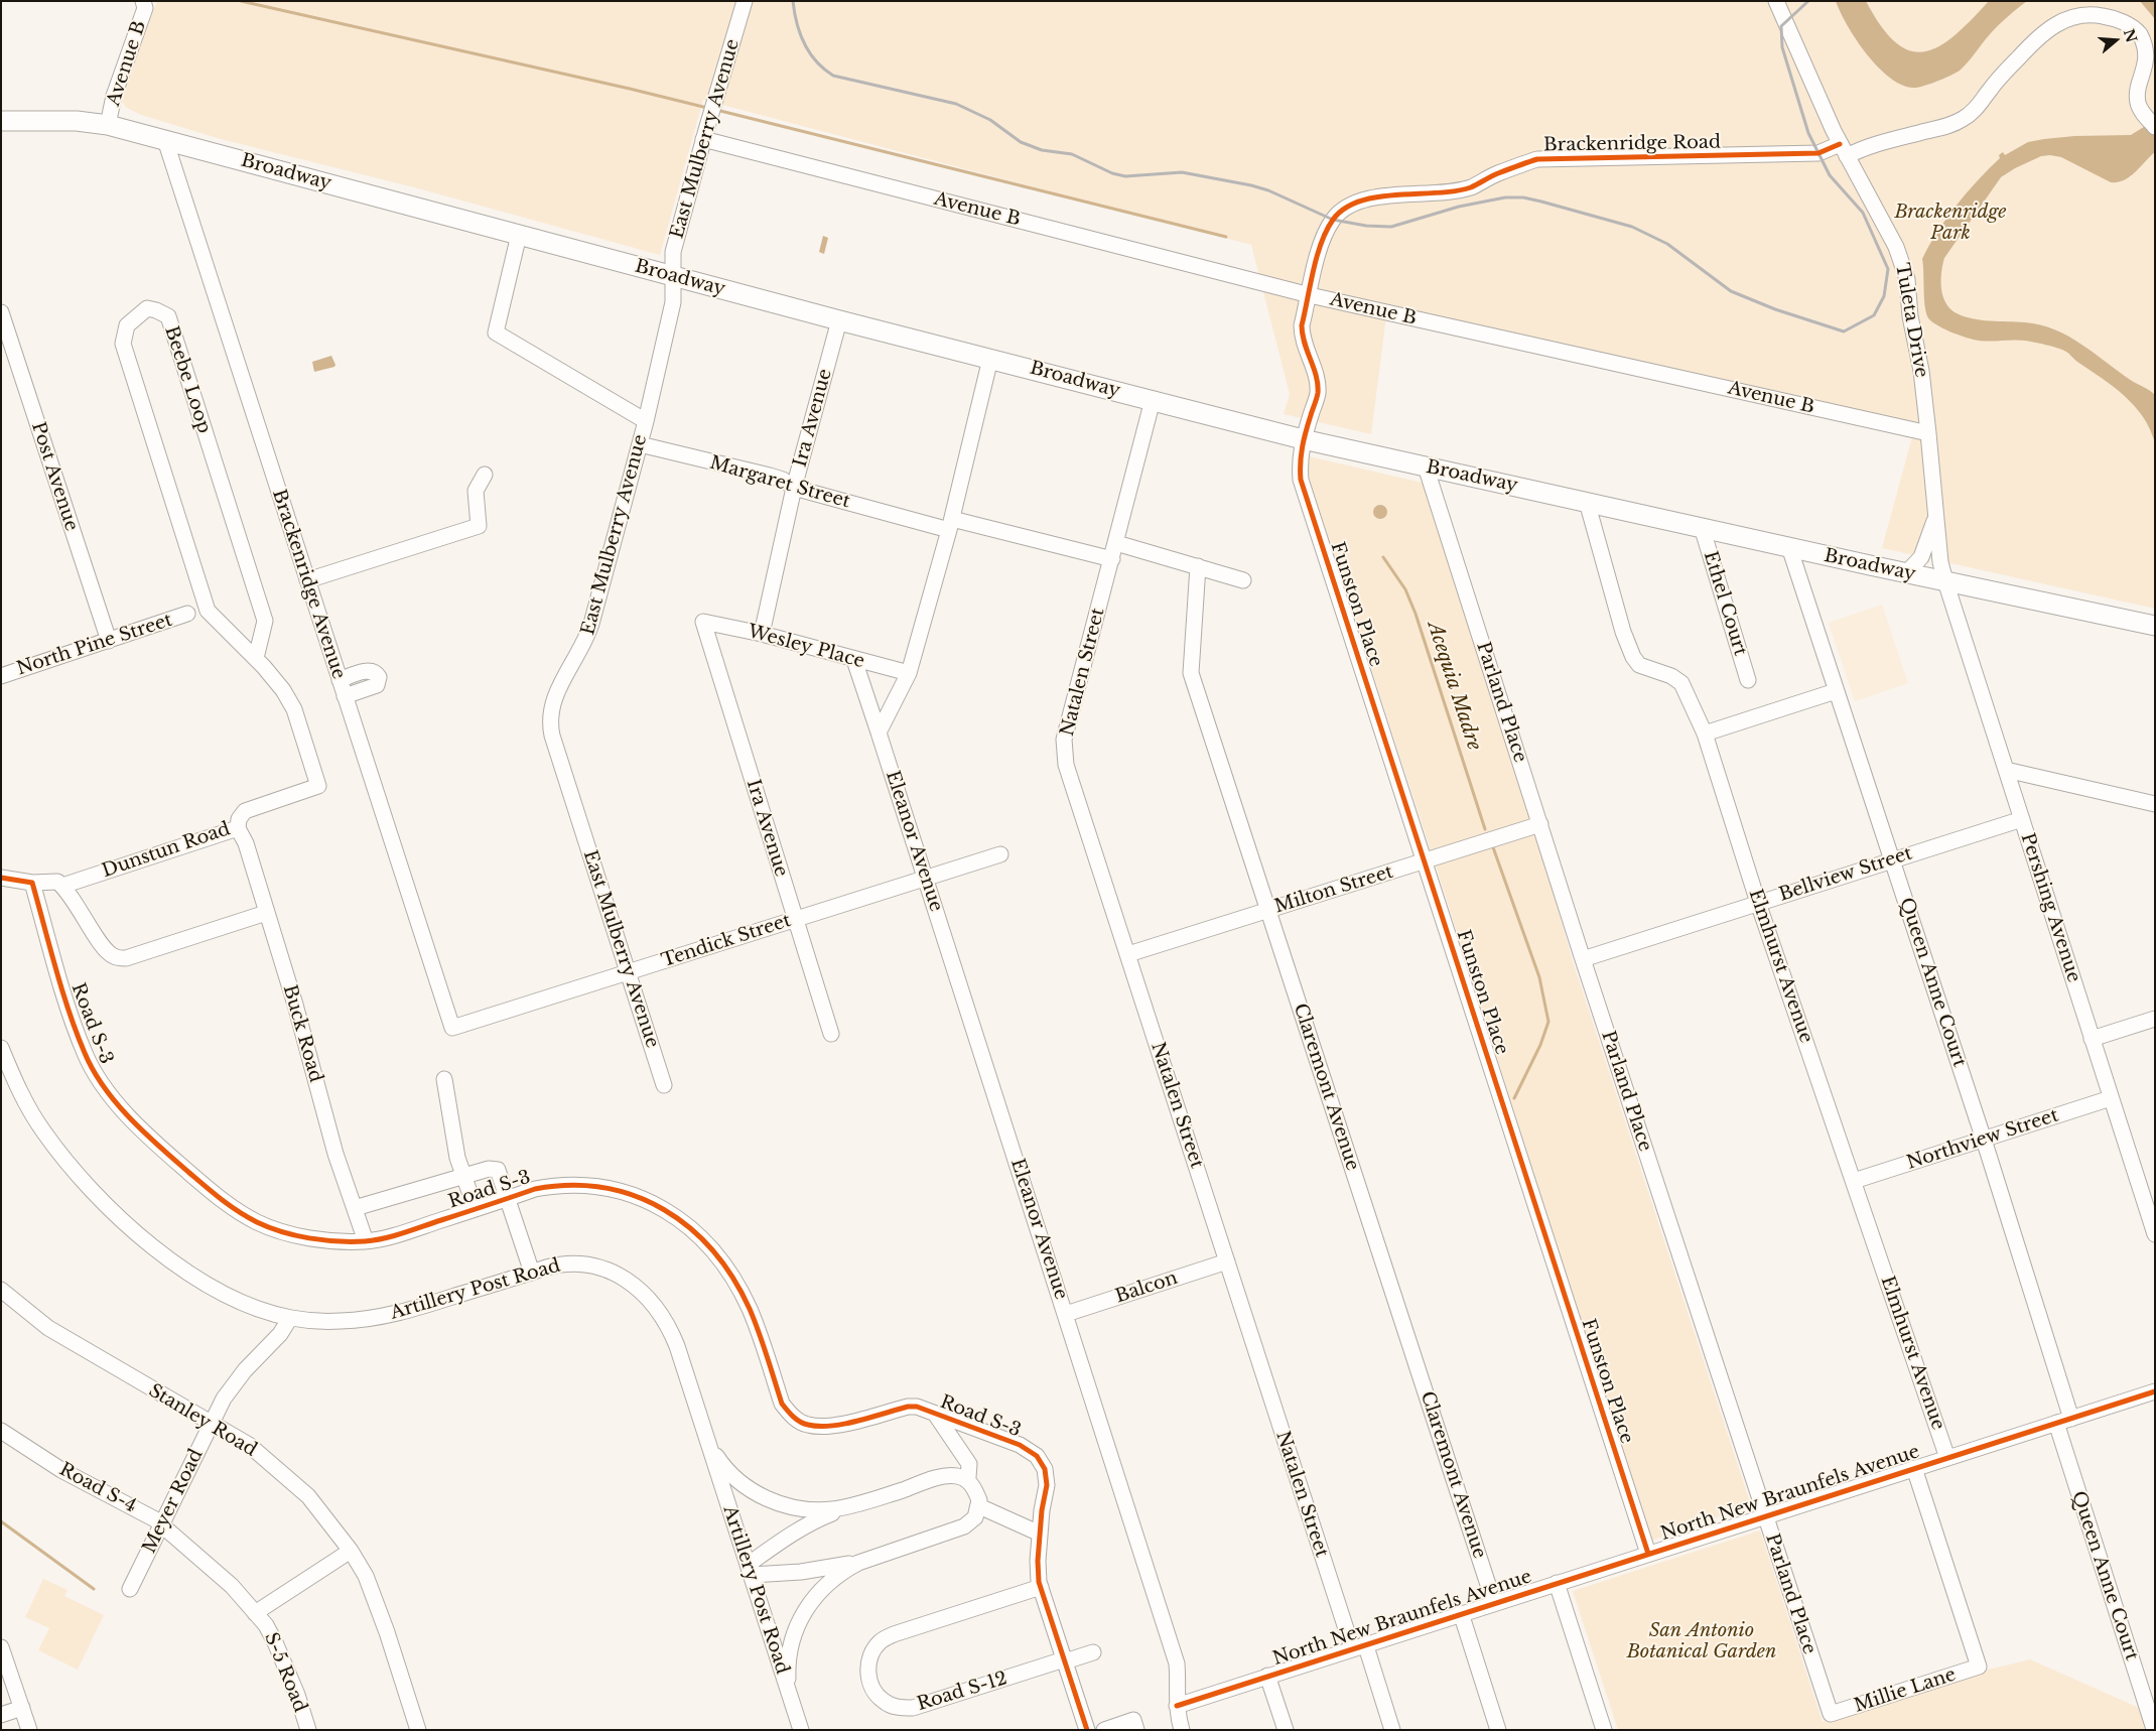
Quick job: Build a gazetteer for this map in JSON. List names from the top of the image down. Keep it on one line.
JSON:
{"streets":{"main road":["Broadway"],"street":["Avenue B","East Mulberry Avenue","Brackenridge Road","Tuleta Drive","Beebe Loop","Ira Avenue","Post Avenue","Margaret Street","Brackenridge Avenue","Ethel Court","Funston Place","North Pine Street","Wesley Place","Natalen Street","Parland Place","Eleanor Avenue","Dunstun Road","Bellview Street","Milton Street","Pershing Avenue","Tendick Street","Elmhurst Avenue","Queen Anne Court","Road S-3","Buck Road","Claremont Avenue","Northview Street","Balcon","Artillery Post Road","Stanley Road","Road S-4","North New Braunfels Avenue","Meyer Road","S-5 Road","Millie Lane","Road S-12"]},"crossings":[["Avenue B","East Mulberry Avenue"],["Avenue B","Brackenridge Road"],["Avenue B","Broadway"],["Avenue B","Tuleta Drive"],["East Mulberry Avenue","Broadway"],["East Mulberry Avenue","Margaret Street"],["East Mulberry Avenue","Tendick Street"],["Brackenridge Road","Broadway"],["Brackenridge Road","Tuleta Drive"],["Brackenridge Road","Funston Place"],["Broadway","Tuleta Drive"],["Broadway","Ira Avenue"],["Broadway","Brackenridge Avenue"],["Broadway","Ethel Court"],["Broadway","Funston Place"],["Broadway","Parland Place"],["Broadway","Pershing Avenue"],["Broadway","Elmhurst Avenue"],["Broadway","Queen Anne Court"],["Tuleta Drive","Pershing Avenue"],["Beebe Loop","Dunstun Road"],["Ira Avenue","Margaret Street"],["Ira Avenue","Wesley Place"],["Ira Avenue","Tendick Street"],["Post Avenue","North Pine Street"],["Margaret Street","Natalen Street"],["Brackenridge Avenue","Tendick Street"],["Funston Place","Milton Street"],["Funston Place","North New Braunfels Avenue"],["Wesley Place","Eleanor Avenue"],["Natalen Street","Milton Street"],["Natalen Street","Balcon"],["Natalen Street","North New Braunfels Avenue"],["Parland Place","Bellview Street"],["Parland Place","Milton Street"],["Parland Place","North New Braunfels Avenue"],["Parland Place","Millie Lane"],["Eleanor Avenue","Tendick Street"],["Eleanor Avenue","Balcon"],["Eleanor Avenue","North New Braunfels Avenue"],["Dunstun Road","Road S-3"],["Dunstun Road","Buck Road"],["Bellview Street","Pershing Avenue"],["Bellview Street","Elmhurst Avenue"],["Bellview Street","Queen Anne Court"],["Milton Street","Claremont Avenue"],["Pershing Avenue","Northview Street"],["Elmhurst Avenue","Northview Street"],["Elmhurst Avenue","North New Braunfels Avenue"],["Queen Anne Court","Northview Street"],["Queen Anne Court","North New Braunfels Avenue"],["Road S-3","Buck Road"],["Road S-3","Road S-12"],["Claremont Avenue","North New Braunfels Avenue"],["Artillery Post Road","Meyer Road"],["Stanley Road","Meyer Road"],["Stanley Road","S-5 Road"],["Road S-4","Meyer Road"],["Road S-4","S-5 Road"],["North New Braunfels Avenue","Millie Lane"]],"water":["Acequia Madre"],"parks":["Brackenridge Park","San Antonio Botanical Garden"],"north":"right"}
